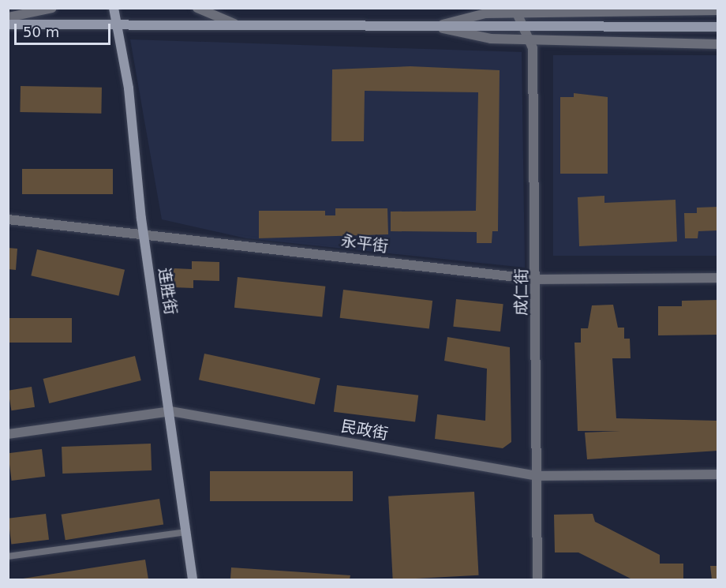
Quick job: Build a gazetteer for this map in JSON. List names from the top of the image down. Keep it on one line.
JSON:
{"streets":{"main road":["连胜街"],"street":["永平街","成仁街","民政街"]},"crossings":[["永平街","连胜街"],["永平街","成仁街"],["连胜街","民政街"],["成仁街","民政街"]],"scale_bar":"50 m"}
